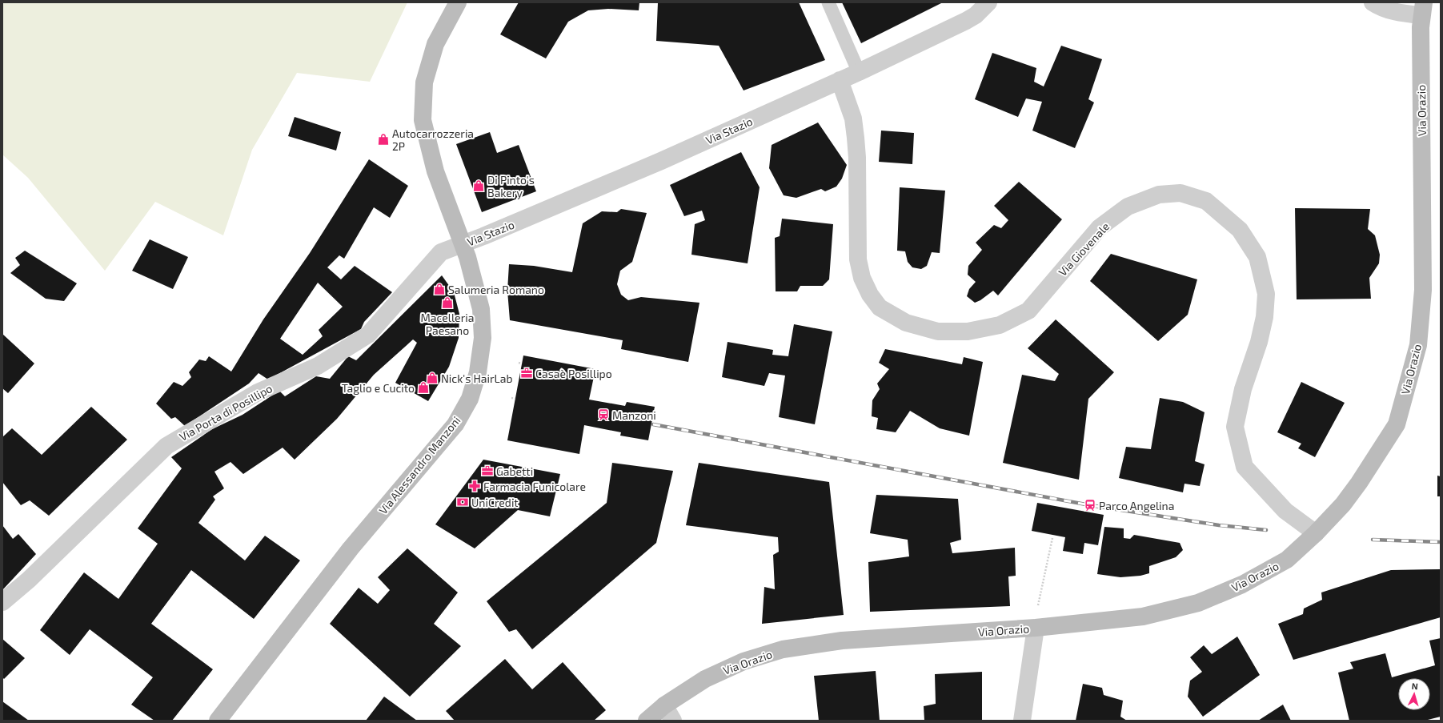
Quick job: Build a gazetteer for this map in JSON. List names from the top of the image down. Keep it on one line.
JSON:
{"streets":{"street":["Via Orazio","Via Stazio","Via Giovenale","Via Porta di Posillipo","Via Alessandro Manzoni"]},"crossings":[["Via Orazio","Via Giovenale"],["Via Stazio","Via Giovenale"],["Via Stazio","Via Porta di Posillipo"],["Via Stazio","Via Alessandro Manzoni"],["Via Porta di Posillipo","Via Alessandro Manzoni"]],"places":{"shop":["Autocarrozzeria 2P","Di Pinto's Bakery","Salumeria Romano","Macelleria Paesano","Nick's HairLab","Taglio e Cucito"],"office":["Casaè Posillipo","Gabetti"],"station":["Manzoni","Parco Angelina"],"pharmacy":["Farmacia Funicolare"],"bank":["UniCredit"]},"north":"top"}
